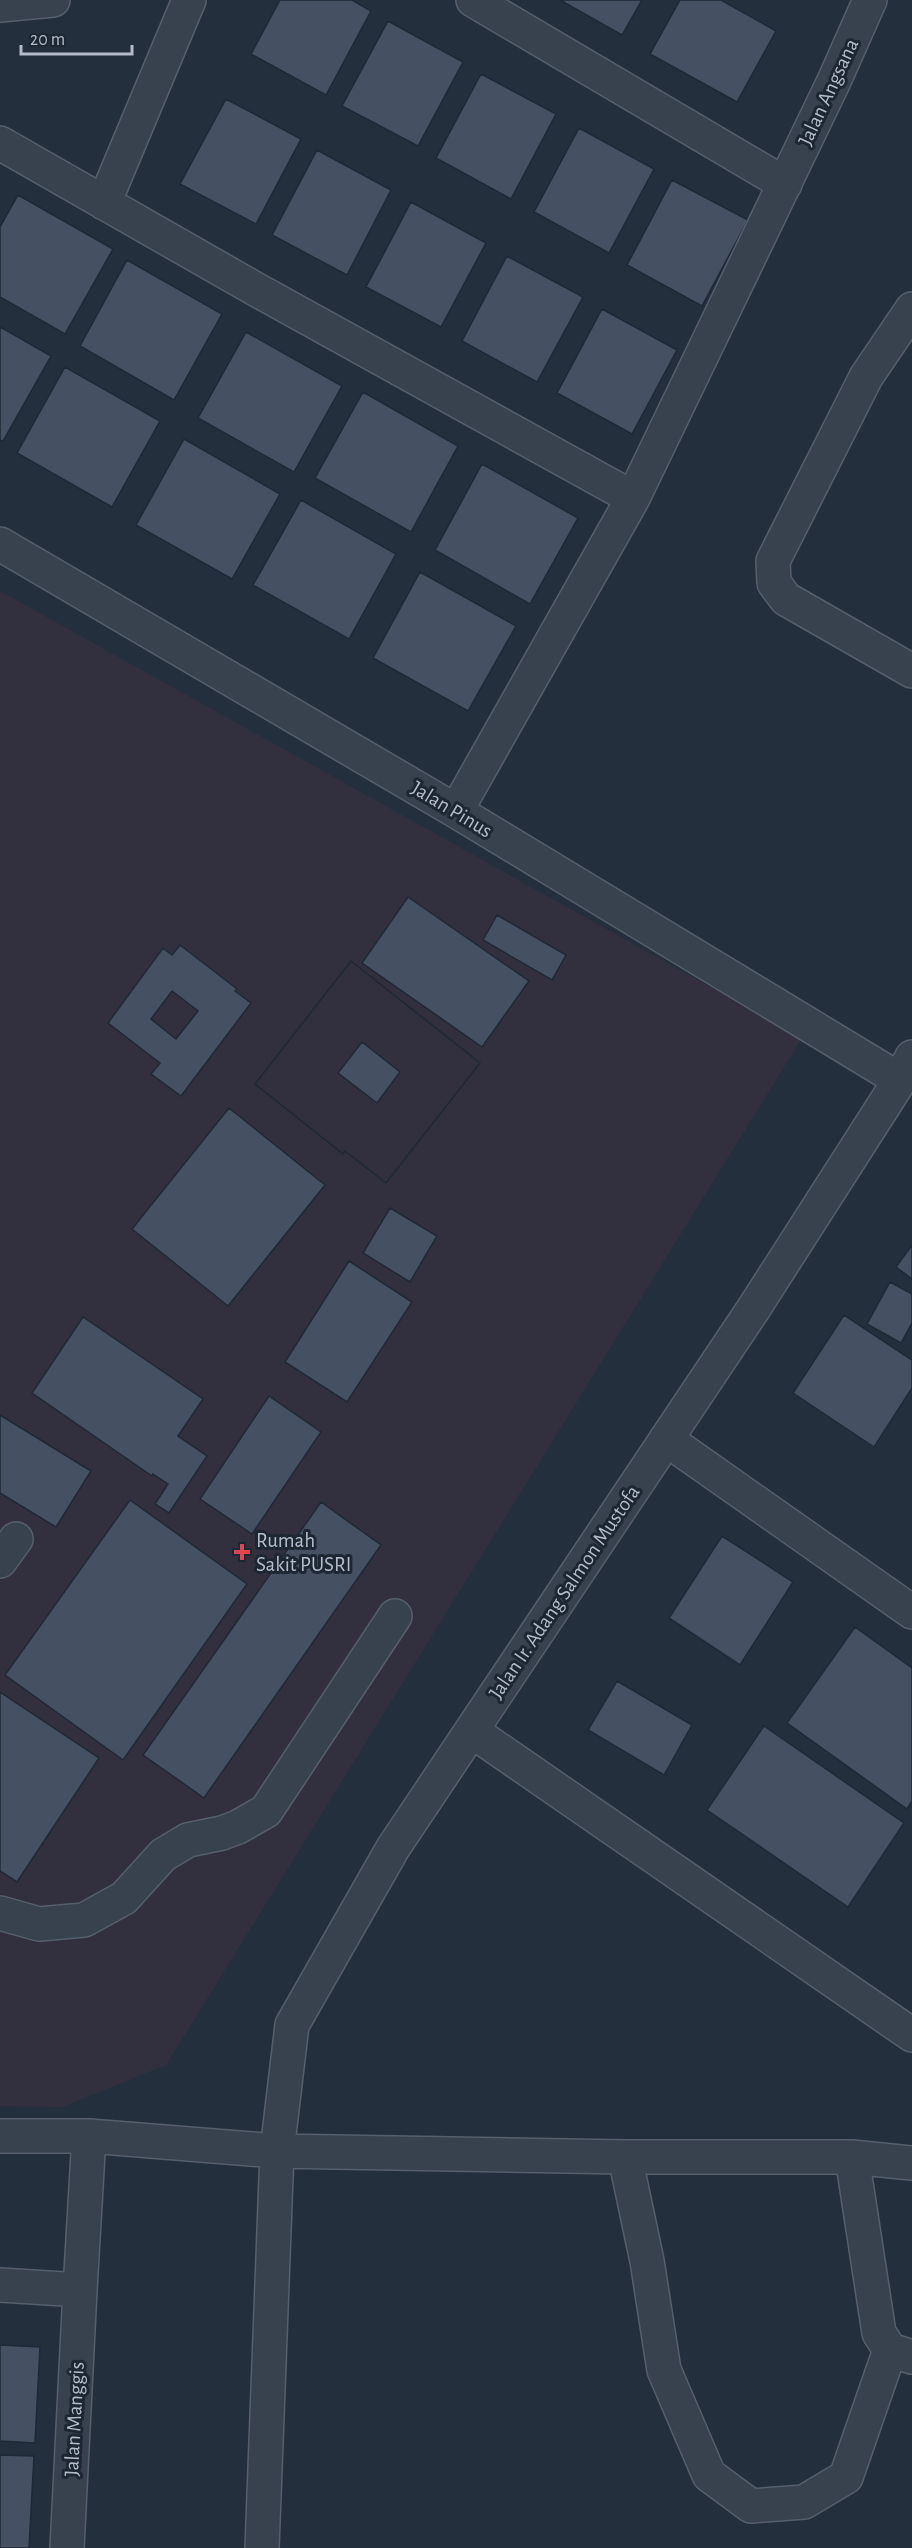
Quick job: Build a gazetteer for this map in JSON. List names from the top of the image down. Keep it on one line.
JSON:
{"streets":{"street":["Jalan Angsana","Jalan Pinus","Jalan Ir. Adang Salmon Mustofa","Jalan Manggis"]},"crossings":[["Jalan Angsana","Jalan Pinus"],["Jalan Pinus","Jalan Ir. Adang Salmon Mustofa"]],"places":{"health":["Rumah Sakit PUSRI"]},"scale_bar":"20 m"}
